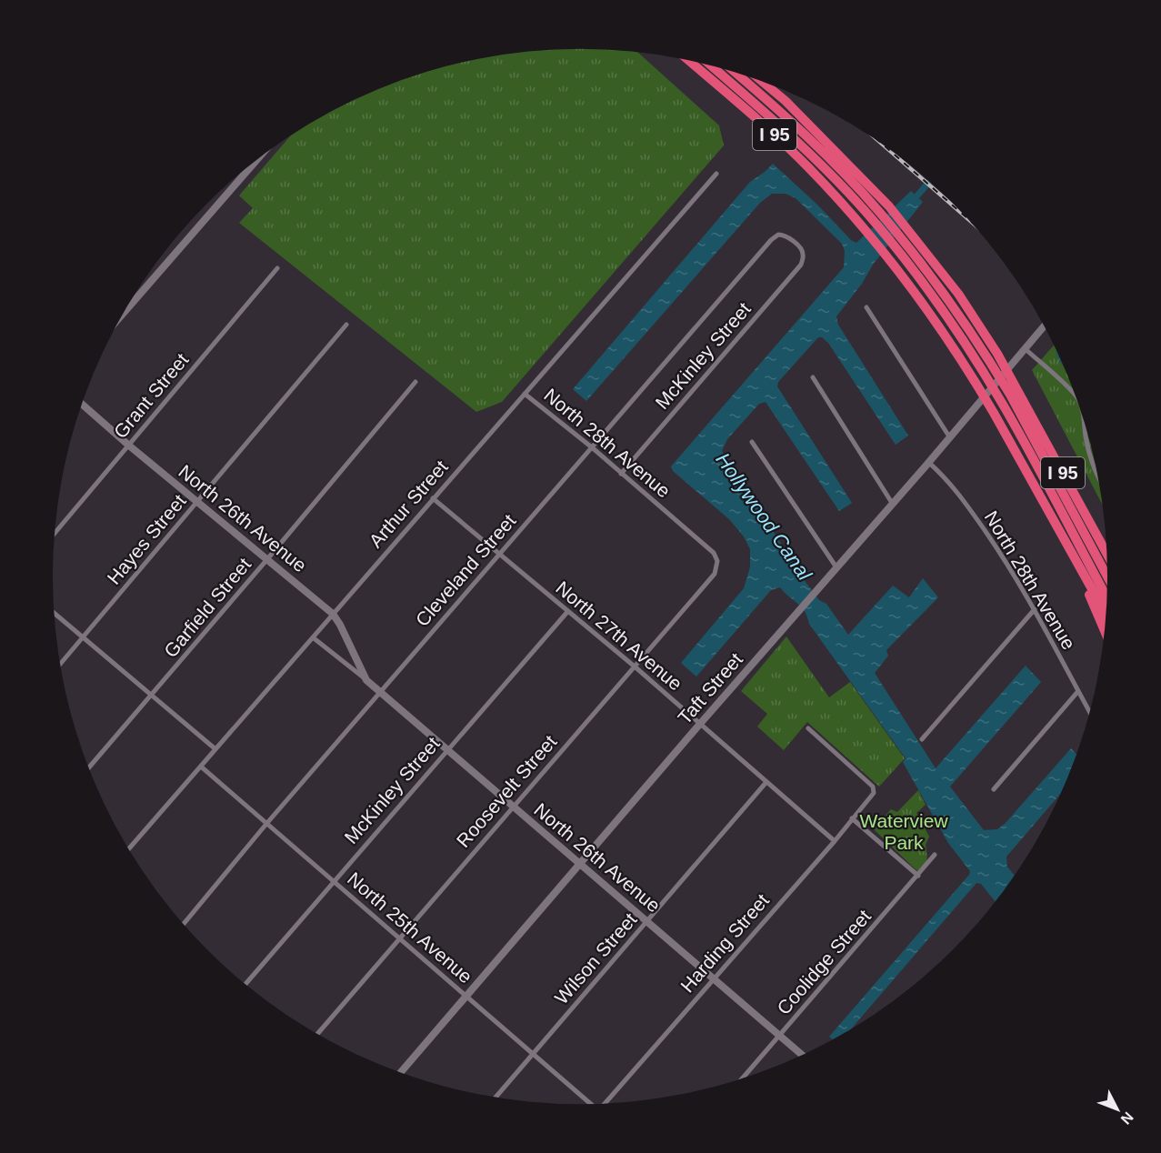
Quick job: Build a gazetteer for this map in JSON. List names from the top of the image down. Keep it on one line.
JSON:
{"streets":{"highway":["I 95"],"street":["McKinley Street","Grant Street","North 28th Avenue","Arthur Street","North 26th Avenue","Hayes Street","Cleveland Street","Garfield Street","North 27th Avenue","Taft Street","Roosevelt Street","North 25th Avenue","Harding Street","Wilson Street","Coolidge Street"]},"crossings":[["McKinley Street","North 28th Avenue"],["McKinley Street","North 26th Avenue"],["McKinley Street","Cleveland Street"],["McKinley Street","North 27th Avenue"],["McKinley Street","North 25th Avenue"],["Grant Street","North 26th Avenue"],["North 28th Avenue","Arthur Street"],["North 28th Avenue","Cleveland Street"],["North 28th Avenue","Taft Street"],["North 28th Avenue","Roosevelt Street"],["Arthur Street","North 26th Avenue"],["Arthur Street","North 27th Avenue"],["Arthur Street","North 25th Avenue"],["North 26th Avenue","Hayes Street"],["North 26th Avenue","Cleveland Street"],["North 26th Avenue","Garfield Street"],["North 26th Avenue","Taft Street"],["North 26th Avenue","Roosevelt Street"],["North 26th Avenue","Harding Street"],["North 26th Avenue","Wilson Street"],["North 26th Avenue","Coolidge Street"],["Cleveland Street","North 27th Avenue"],["Cleveland Street","North 25th Avenue"],["North 27th Avenue","Taft Street"],["North 27th Avenue","Roosevelt Street"],["North 27th Avenue","Harding Street"],["North 27th Avenue","Wilson Street"],["Taft Street","North 25th Avenue"],["Roosevelt Street","North 25th Avenue"],["North 25th Avenue","Wilson Street"]],"water":["Hollywood Canal"],"parks":["Waterview Park"],"north":"bottom right"}
